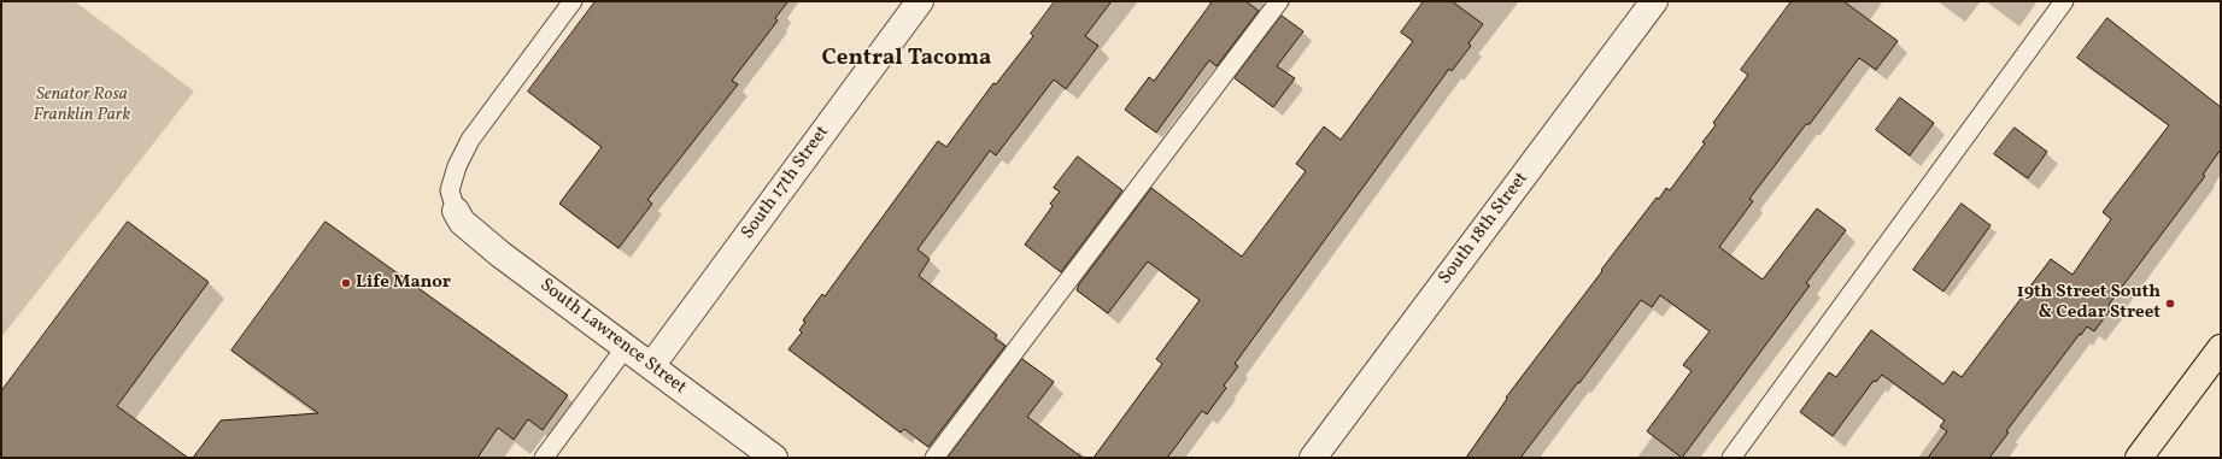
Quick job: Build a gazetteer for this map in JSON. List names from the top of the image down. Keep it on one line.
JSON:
{"streets":{"street":["South 17th Street","South 18th Street","South Lawrence Street"]},"crossings":[["South 17th Street","South Lawrence Street"]],"districts":["Central Tacoma"],"parks":["Senator Rosa Franklin Park"],"places":["Life Manor","19th Street South & Cedar Street"]}
